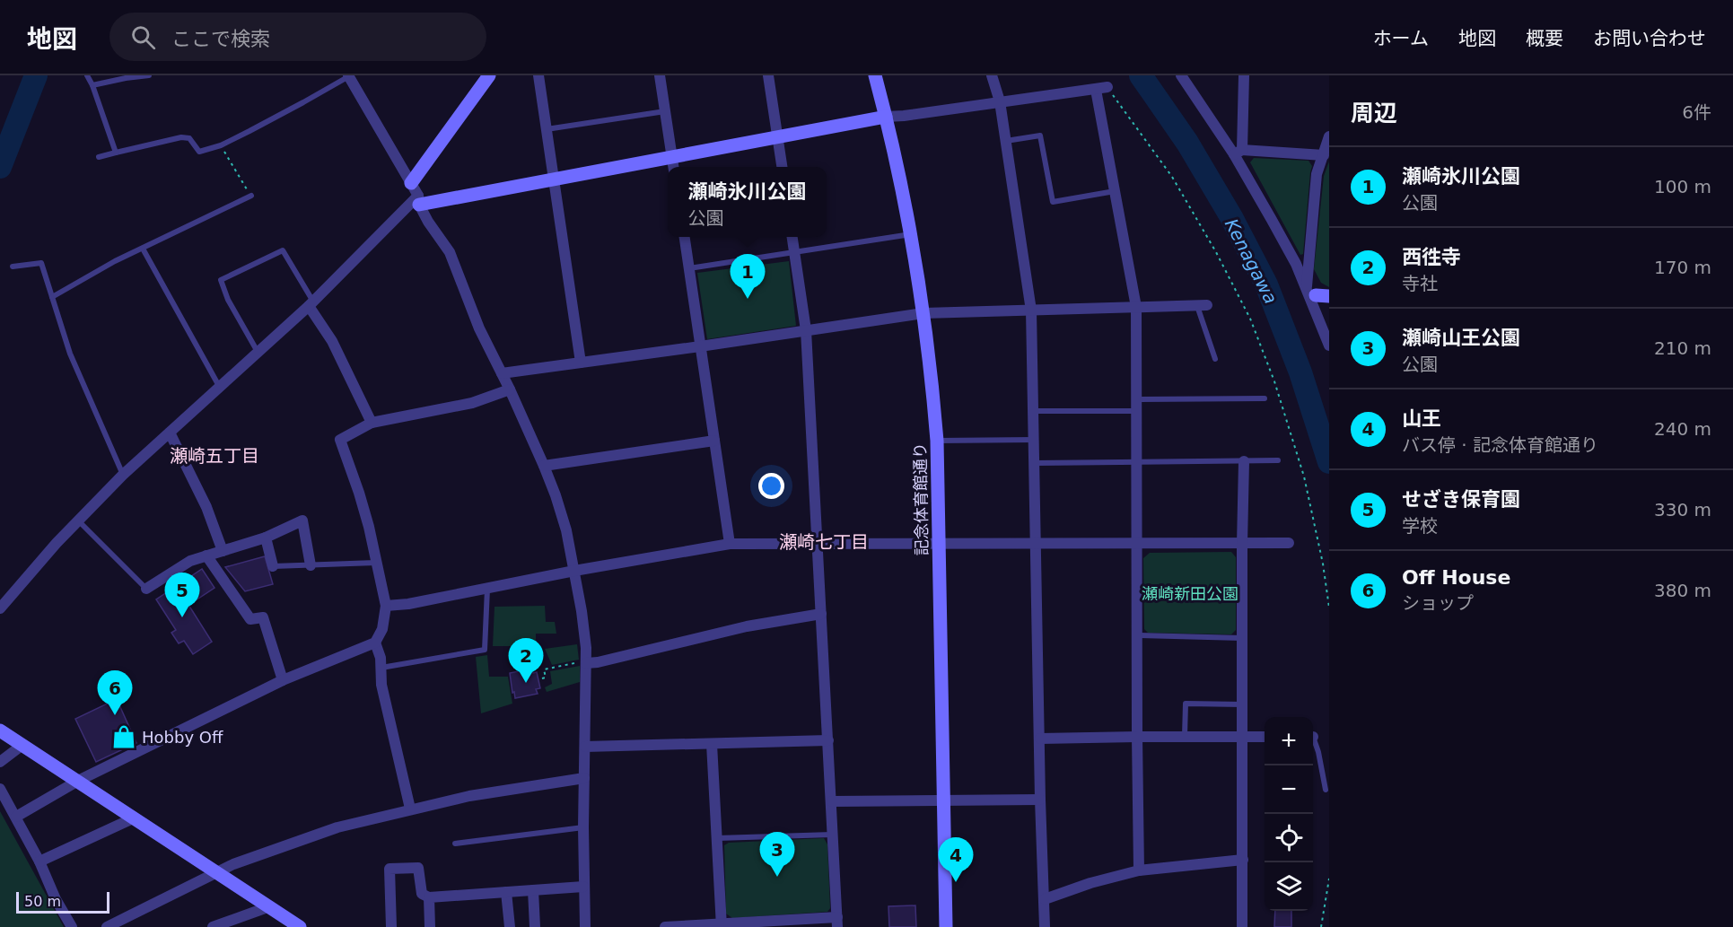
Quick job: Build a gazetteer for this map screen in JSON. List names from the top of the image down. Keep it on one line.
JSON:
{"streets":{"street":["記念体育館通り"]},"districts":["瀬崎五丁目","瀬崎七丁目"],"water":["Kenagawa"],"parks":["瀬崎新田公園"],"places":{"shop":["Hobby Off"]},"scale_bar":"50 m","page":{"header":"地図","search":"ここで検索","nav":["ホーム","地図","概要","お問い合わせ"],"heading":["周辺","6件"],"list":[{"mark":"1","name":"瀬崎氷川公園","note":"公園","value":"100 m"},{"mark":"2","name":"西徃寺","note":"寺社","value":"170 m"},{"mark":"3","name":"瀬崎山王公園","note":"公園","value":"210 m"},{"mark":"4","name":"山王","note":"バス停 · 記念体育館通り","value":"240 m"},{"mark":"5","name":"せざき保育園","note":"学校","value":"330 m"},{"mark":"6","name":"Off House","note":"ショップ","value":"380 m"}],"popup":["瀬崎氷川公園","公園"],"pins":["1","5","2","6","3","4"],"map_buttons":["+","−"],"scale":"50 m"}}
